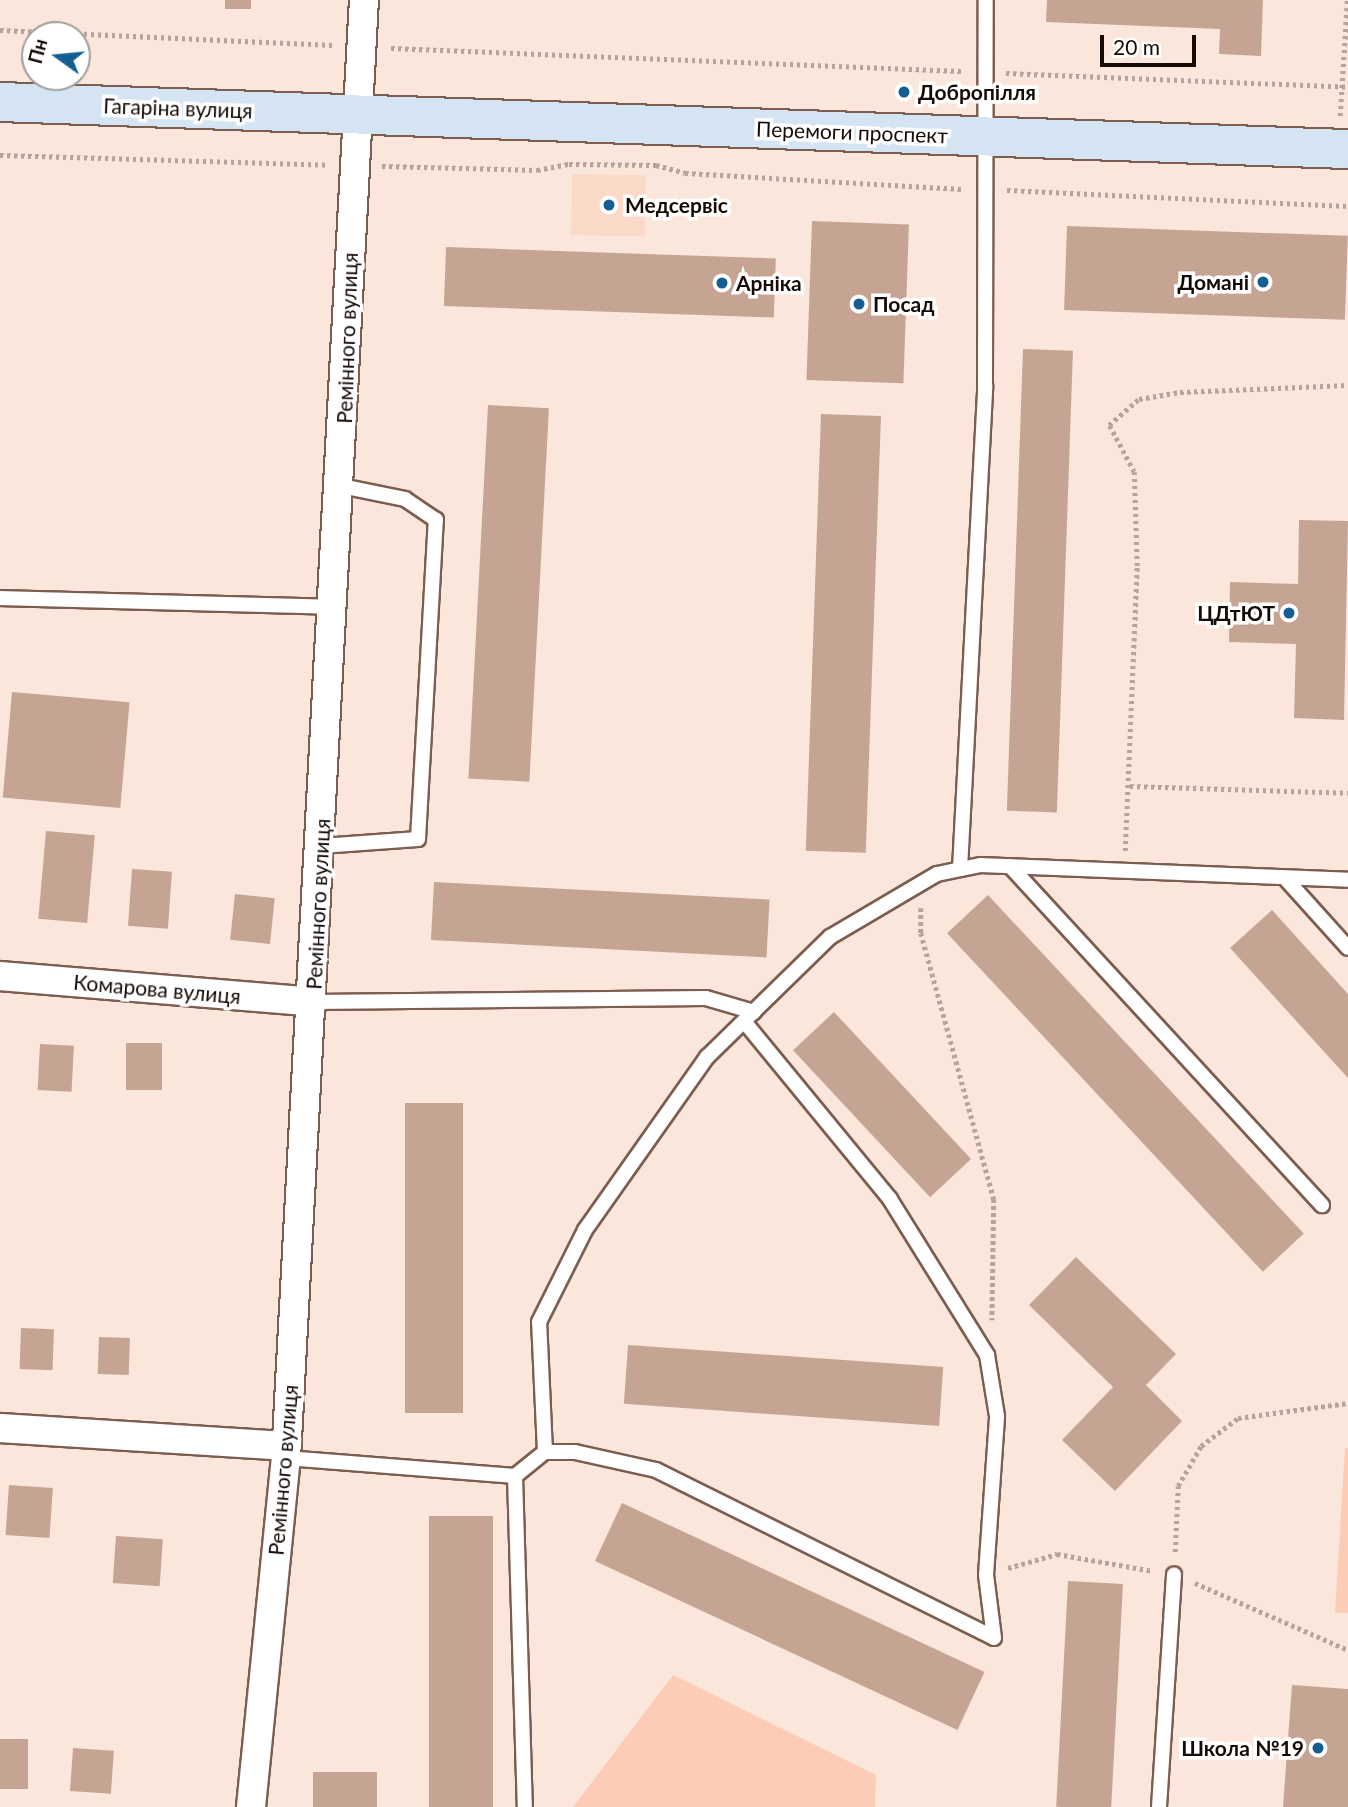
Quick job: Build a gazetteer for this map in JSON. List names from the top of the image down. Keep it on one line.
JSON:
{"streets":{"main road":["Гагаріна вулиця","Перемоги проспект"],"street":["Ремінного вулиця","Комарова вулиця"]},"crossings":[["Гагаріна вулиця","Перемоги проспект"],["Гагаріна вулиця","Ремінного вулиця"],["Перемоги проспект","Ремінного вулиця"],["Ремінного вулиця","Комарова вулиця"]],"places":["Добропілля","Медсервіс","Домані","Арніка","Посад","ЦДтЮТ","Школа №19"],"scale_bar":"20 m","north":"left"}
